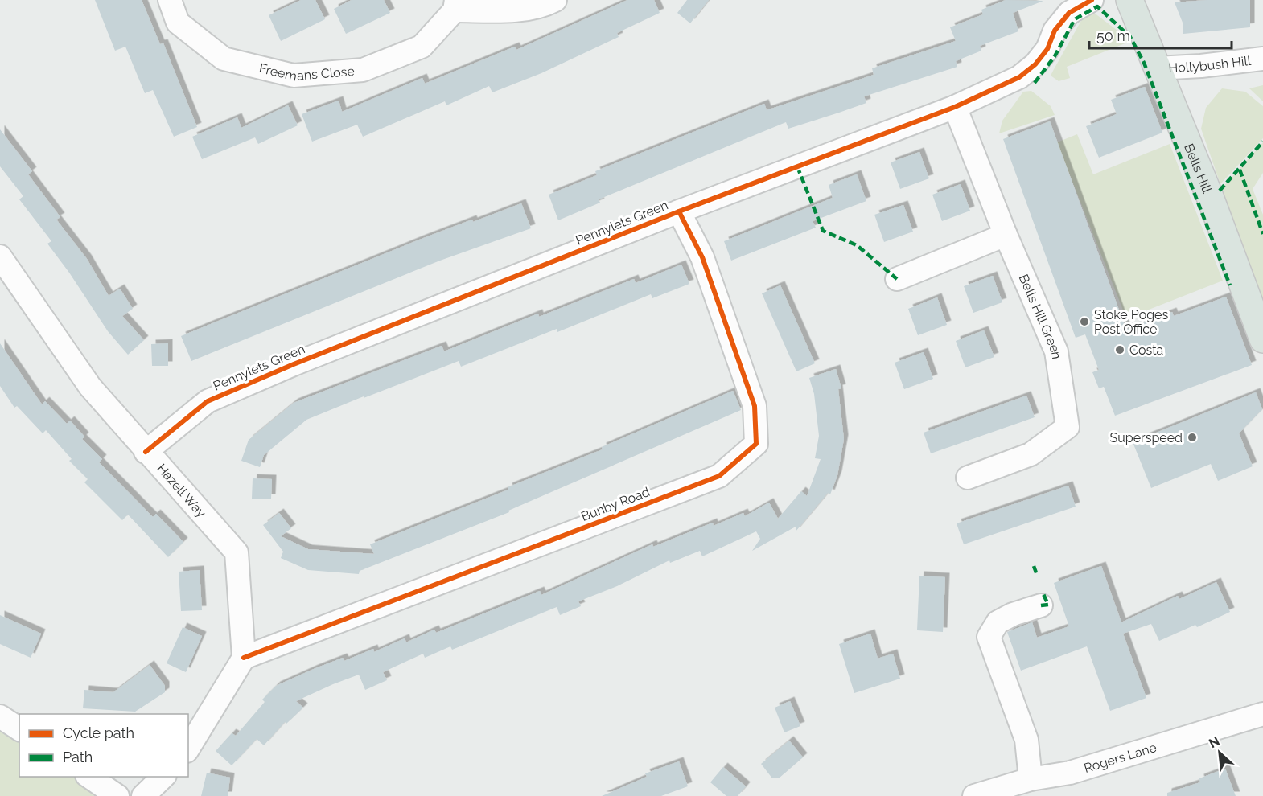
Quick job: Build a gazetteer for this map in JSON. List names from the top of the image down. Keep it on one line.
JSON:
{"streets":{"main road":["Bells Hill"],"street":["Hollybush Hill","Freemans Close","Pennylets Green","Bells Hill Green","Hazell Way","Bunby Road","Rogers Lane"]},"crossings":[["Hollybush Hill","Bells Hill"],["Pennylets Green","Bells Hill Green"],["Pennylets Green","Hazell Way"],["Pennylets Green","Bunby Road"],["Hazell Way","Bunby Road"]],"places":["Stoke Poges Post Office","Costa","Superspeed"],"legend":["Cycle path","Path"],"scale_bar":"50 m","north":"top left"}
